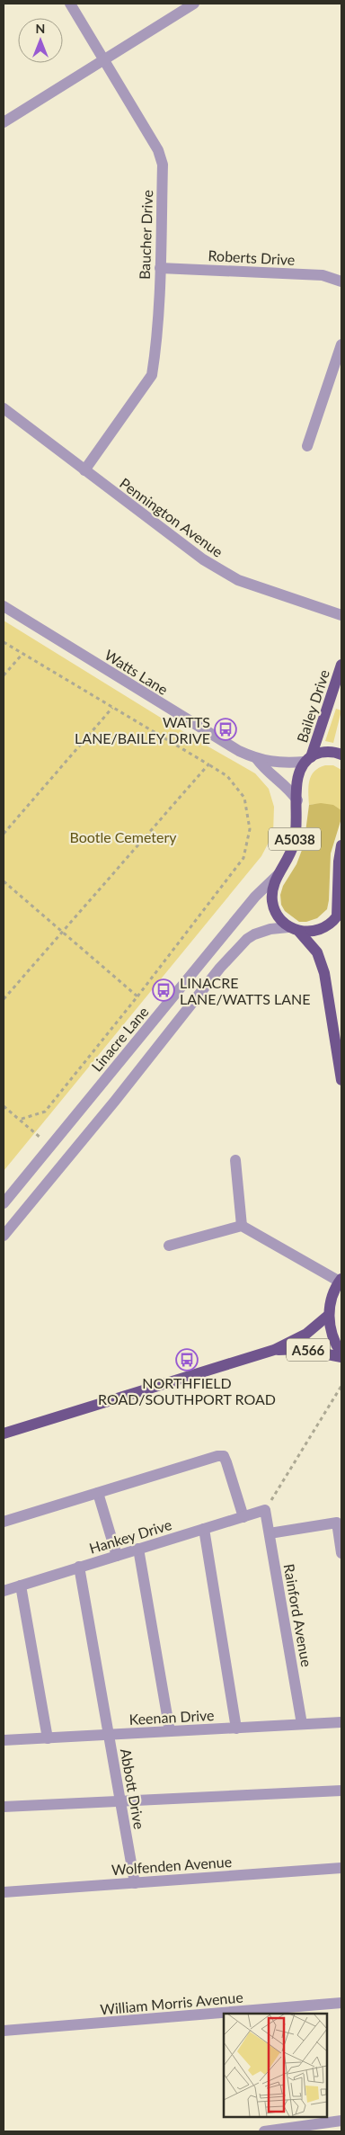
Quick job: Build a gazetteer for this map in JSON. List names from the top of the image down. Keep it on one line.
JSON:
{"streets":{"main road":["Bailey Drive","A5038","A566"],"street":["Baucher Drive","Roberts Drive","Pennington Avenue","Watts Lane","Linacre Lane","Hankey Drive","Rainford Avenue","Keenan Drive","Abbott Drive","Wolfenden Avenue","William Morris Avenue"]},"crossings":[["Baucher Drive","Roberts Drive"],["Baucher Drive","Pennington Avenue"],["Watts Lane","Bailey Drive"],["Watts Lane","A5038"],["Bailey Drive","A5038"],["A5038","Linacre Lane"],["Hankey Drive","Rainford Avenue"],["Hankey Drive","Abbott Drive"],["Rainford Avenue","Keenan Drive"],["Keenan Drive","Abbott Drive"],["Abbott Drive","Wolfenden Avenue"]],"parks":["Bootle Cemetery"],"places":{"bus stop":["WATTS LANE/BAILEY DRIVE","LINACRE LANE/WATTS LANE","NORTHFIELD ROAD/SOUTHPORT ROAD"]},"north":"top"}
